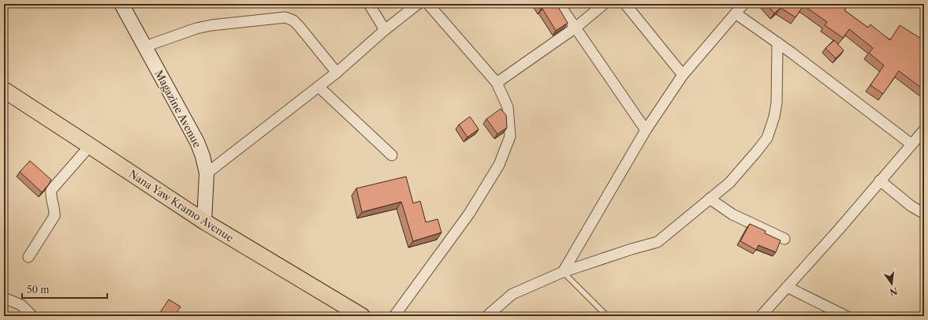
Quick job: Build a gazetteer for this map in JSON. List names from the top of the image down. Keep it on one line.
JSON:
{"streets":{"main road":["Nana Yaw Kramo Avenue"],"street":["Magazine Avenue"]},"crossings":[["Magazine Avenue","Nana Yaw Kramo Avenue"]],"scale_bar":"50 m","north":"bottom"}
